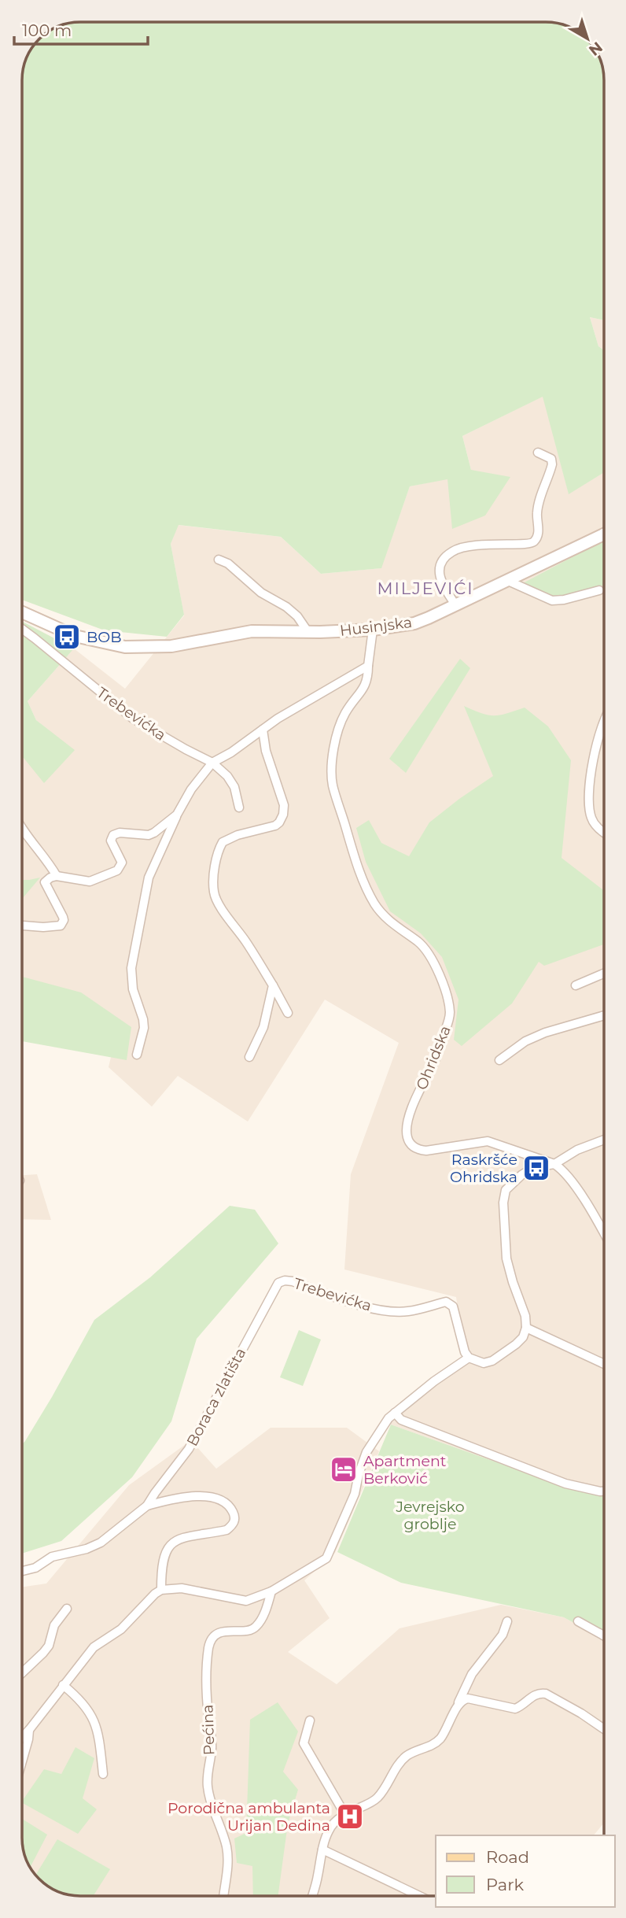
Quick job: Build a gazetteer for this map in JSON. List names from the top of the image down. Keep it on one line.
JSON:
{"streets":{"main road":["Husinjska"],"street":["Trebevićka","Ohridska","Boraca zlatišta","Pećina"]},"crossings":[["Husinjska","Ohridska"],["Trebevićka","Boraca zlatišta"]],"districts":["MILJEVIĆI"],"parks":["Jevrejsko groblje"],"places":{"bus stop":["BOB","Raskršće Ohridska"],"hotel":["Apartment Berković"],"hospital":["Porodična ambulanta Urijan Dedina"]},"legend":["Road","Park"],"scale_bar":"100 m","north":"bottom right"}
